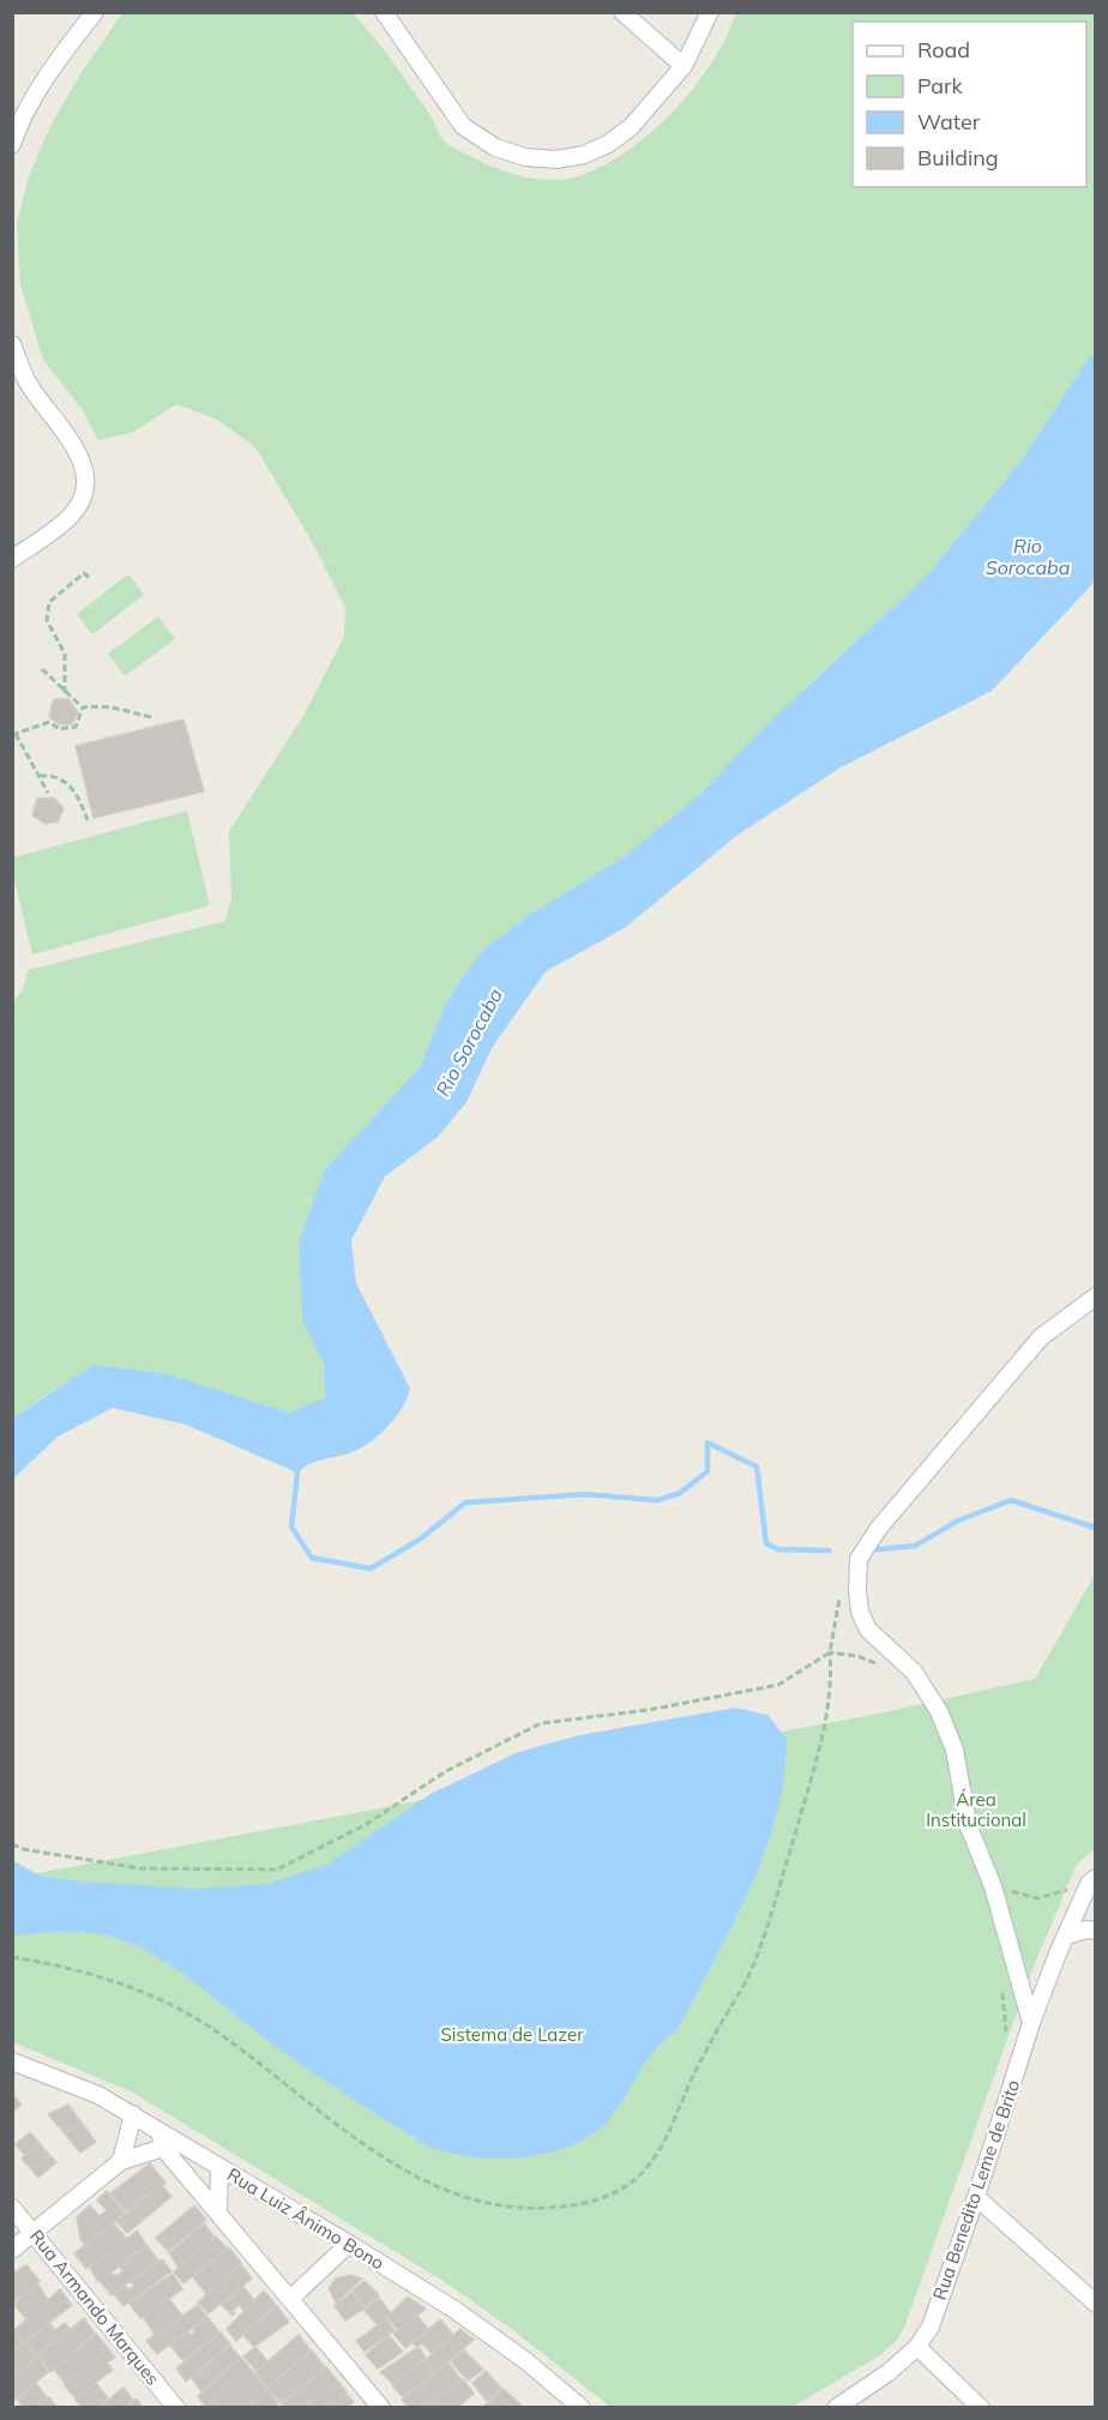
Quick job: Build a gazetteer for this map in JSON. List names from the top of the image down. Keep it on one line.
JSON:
{"streets":{"street":["Rua Benedito Leme de Brito","Rua Luiz Ânimo Bono","Rua Armando Marques"]},"water":["Rio Sorocaba"],"parks":["Área Institucional","Sistema de Lazer"],"legend":["Road","Park","Water","Building"]}
